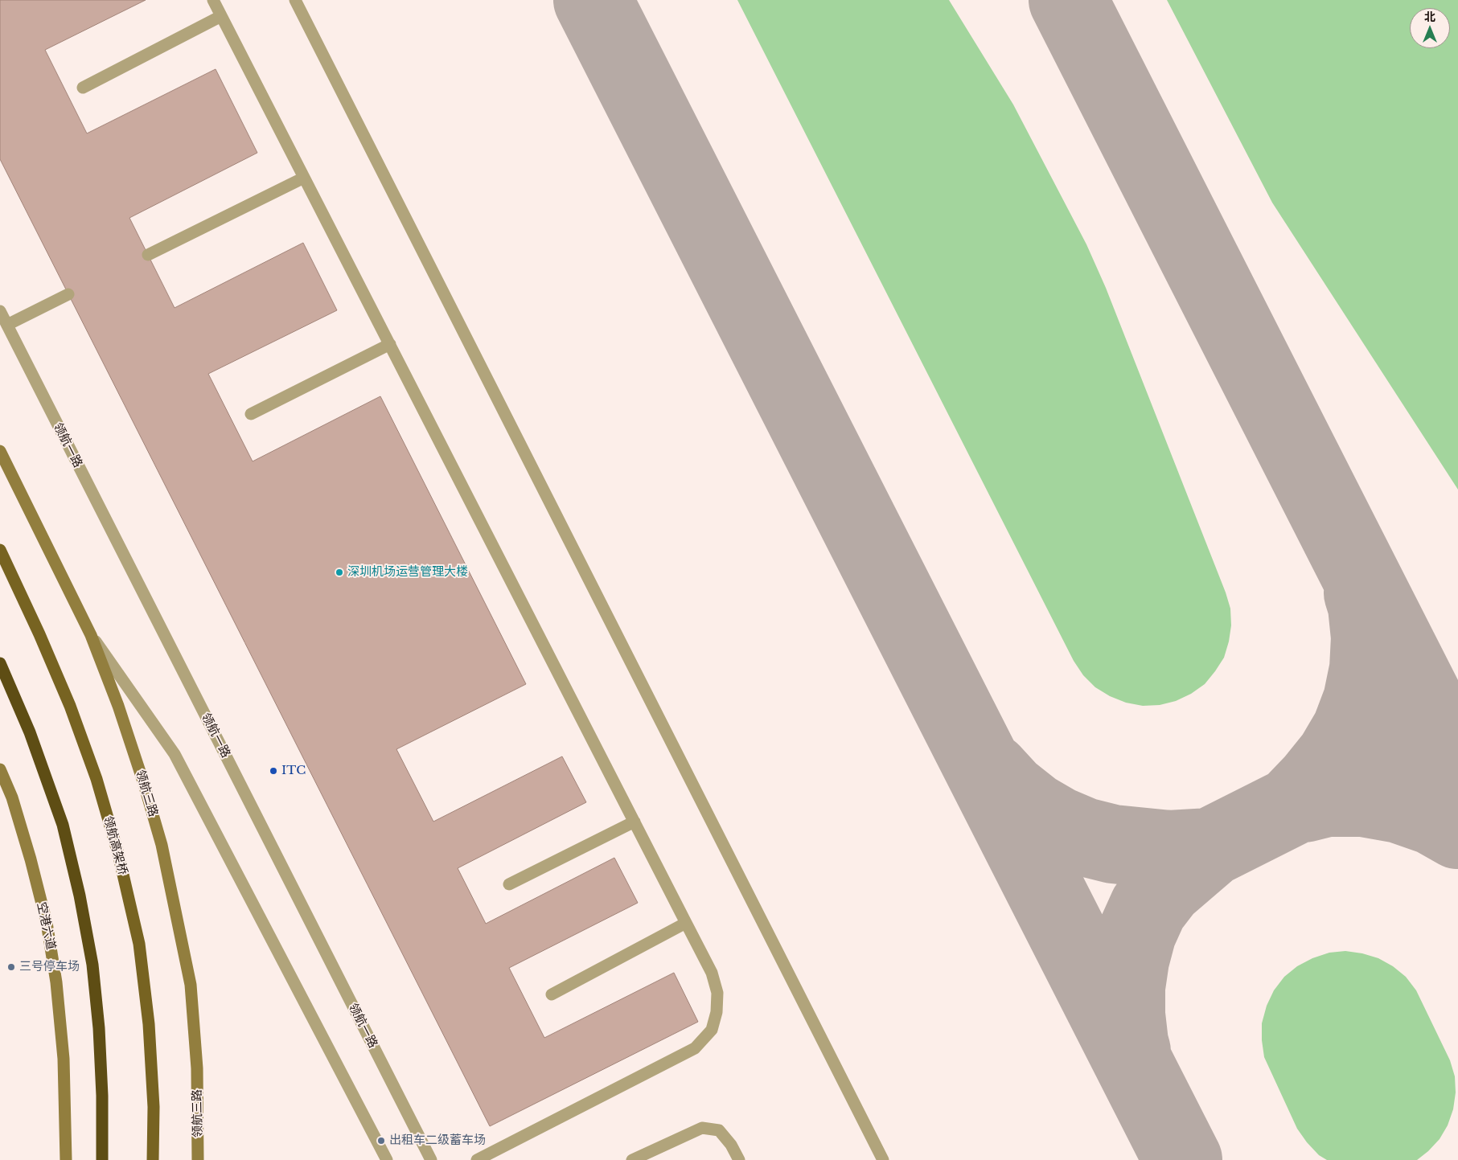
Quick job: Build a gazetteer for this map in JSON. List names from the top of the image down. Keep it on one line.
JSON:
{"streets":{"main road":["领航高架桥"],"street":["领航一路","领航三路","空港六道"]},"places":["深圳机场运营管理大楼","ITC","三号停车场","出租车二级蓄车场"],"north":"top"}
